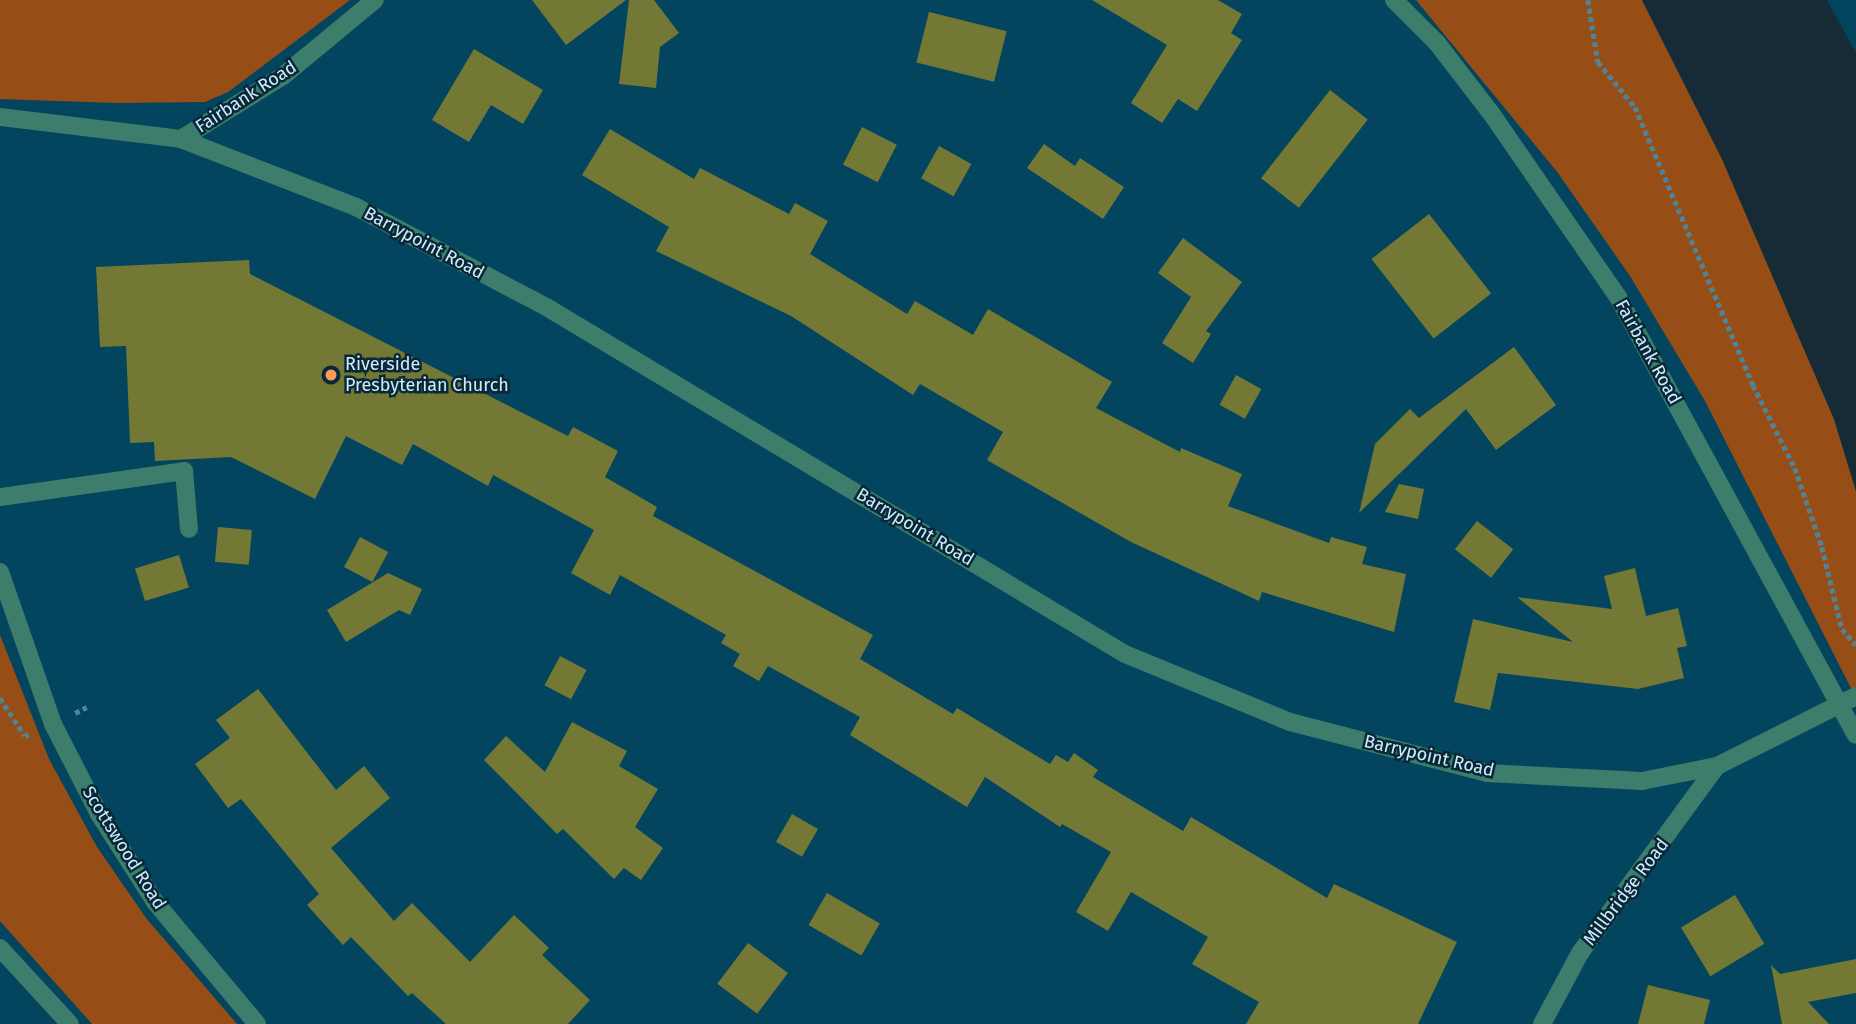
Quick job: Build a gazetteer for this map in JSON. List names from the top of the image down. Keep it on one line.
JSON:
{"streets":{"street":["Fairbank Road","Barrypoint Road","Scottswood Road","Millbridge Road"]},"crossings":[["Fairbank Road","Barrypoint Road"],["Barrypoint Road","Millbridge Road"]],"places":["Riverside Presbyterian Church"]}
